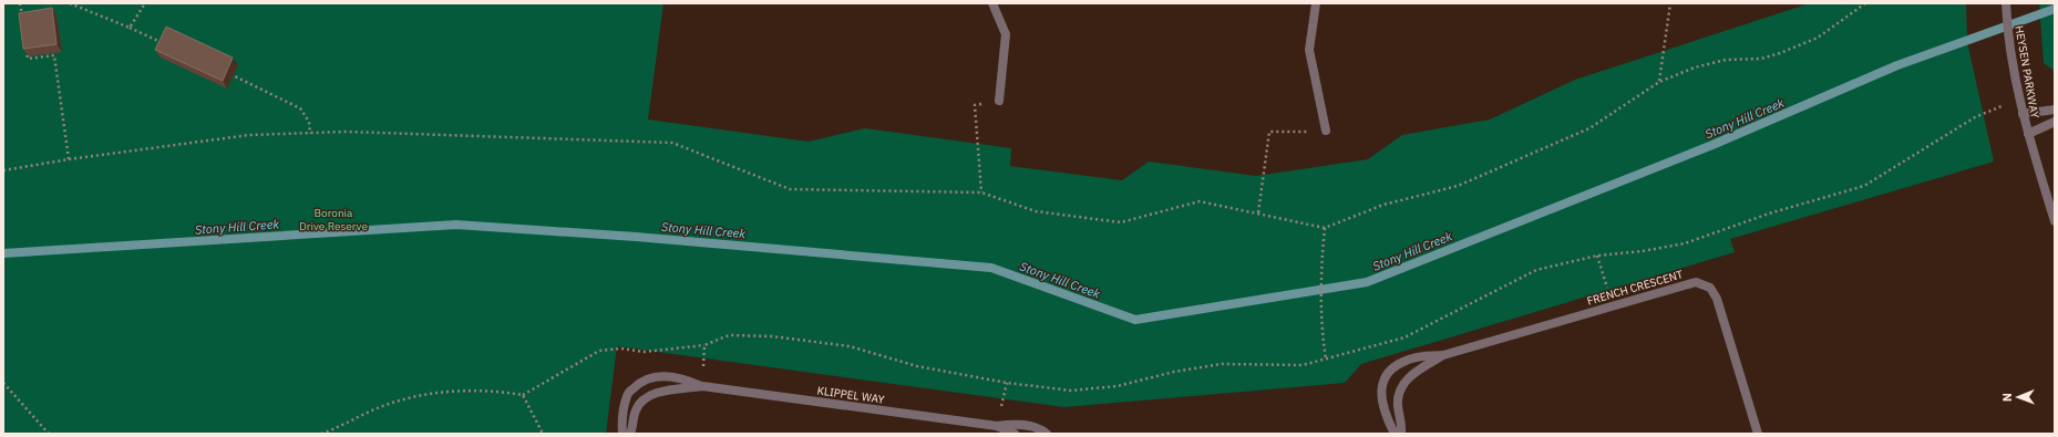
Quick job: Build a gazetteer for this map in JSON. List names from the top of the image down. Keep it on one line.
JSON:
{"streets":{"street":["HEYSEN PARKWAY","FRENCH CRESCENT","KLIPPEL WAY"]},"water":["Stony Hill Creek"],"parks":["Boronia Drive Reserve"],"north":"left"}
